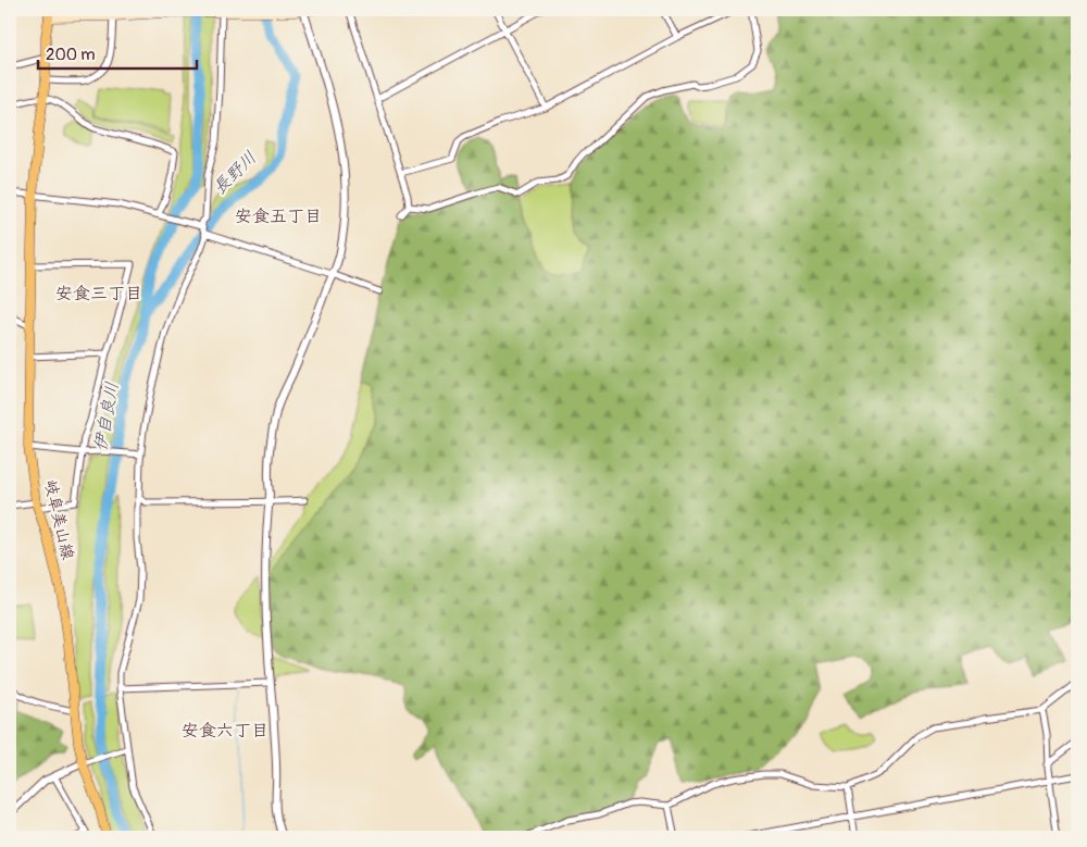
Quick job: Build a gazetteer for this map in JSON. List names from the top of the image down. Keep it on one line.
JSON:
{"streets":{"main road":["岐阜美山線"]},"districts":["安食五丁目","安食三丁目","安食六丁目"],"water":["長野川","伊自良川"],"scale_bar":"200 m"}
